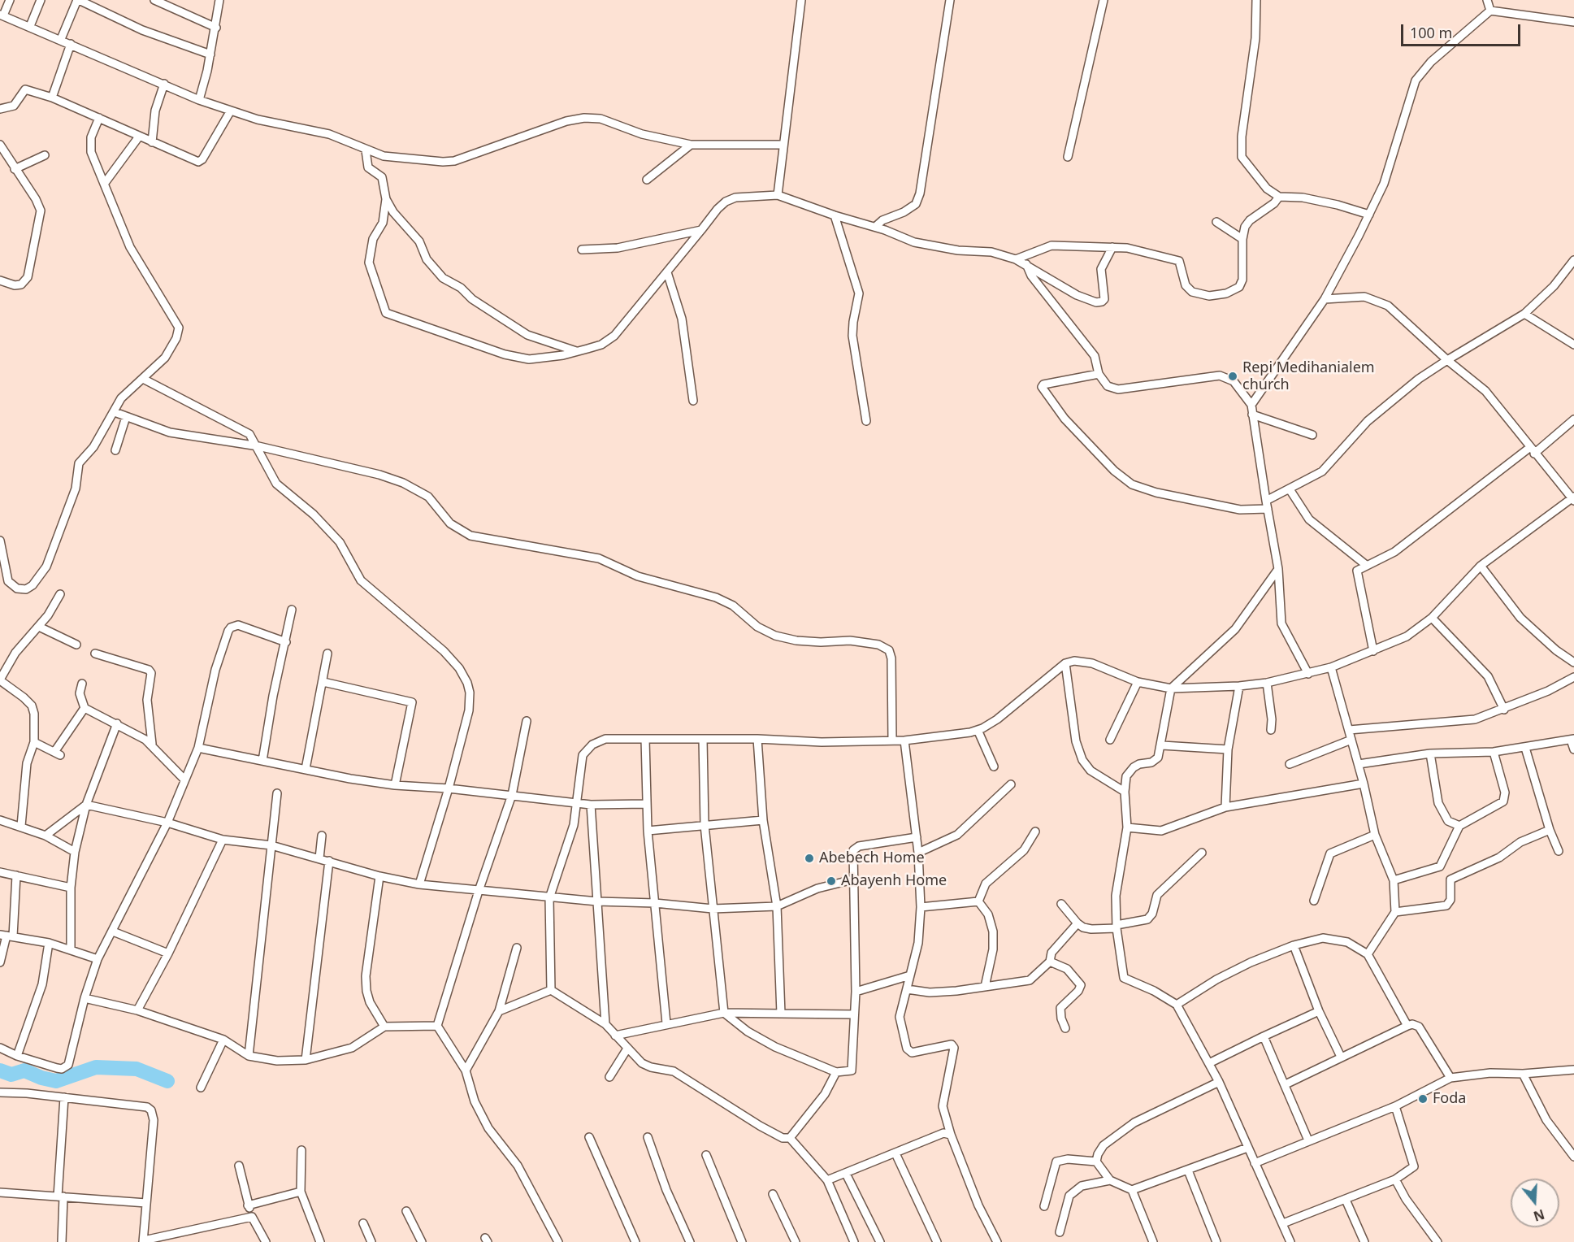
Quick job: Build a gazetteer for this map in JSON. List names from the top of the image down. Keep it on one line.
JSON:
{"places":["Repi Medihanialem church","Abebech Home","Abayenh Home","Foda"],"scale_bar":"100 m","north":"bottom"}
